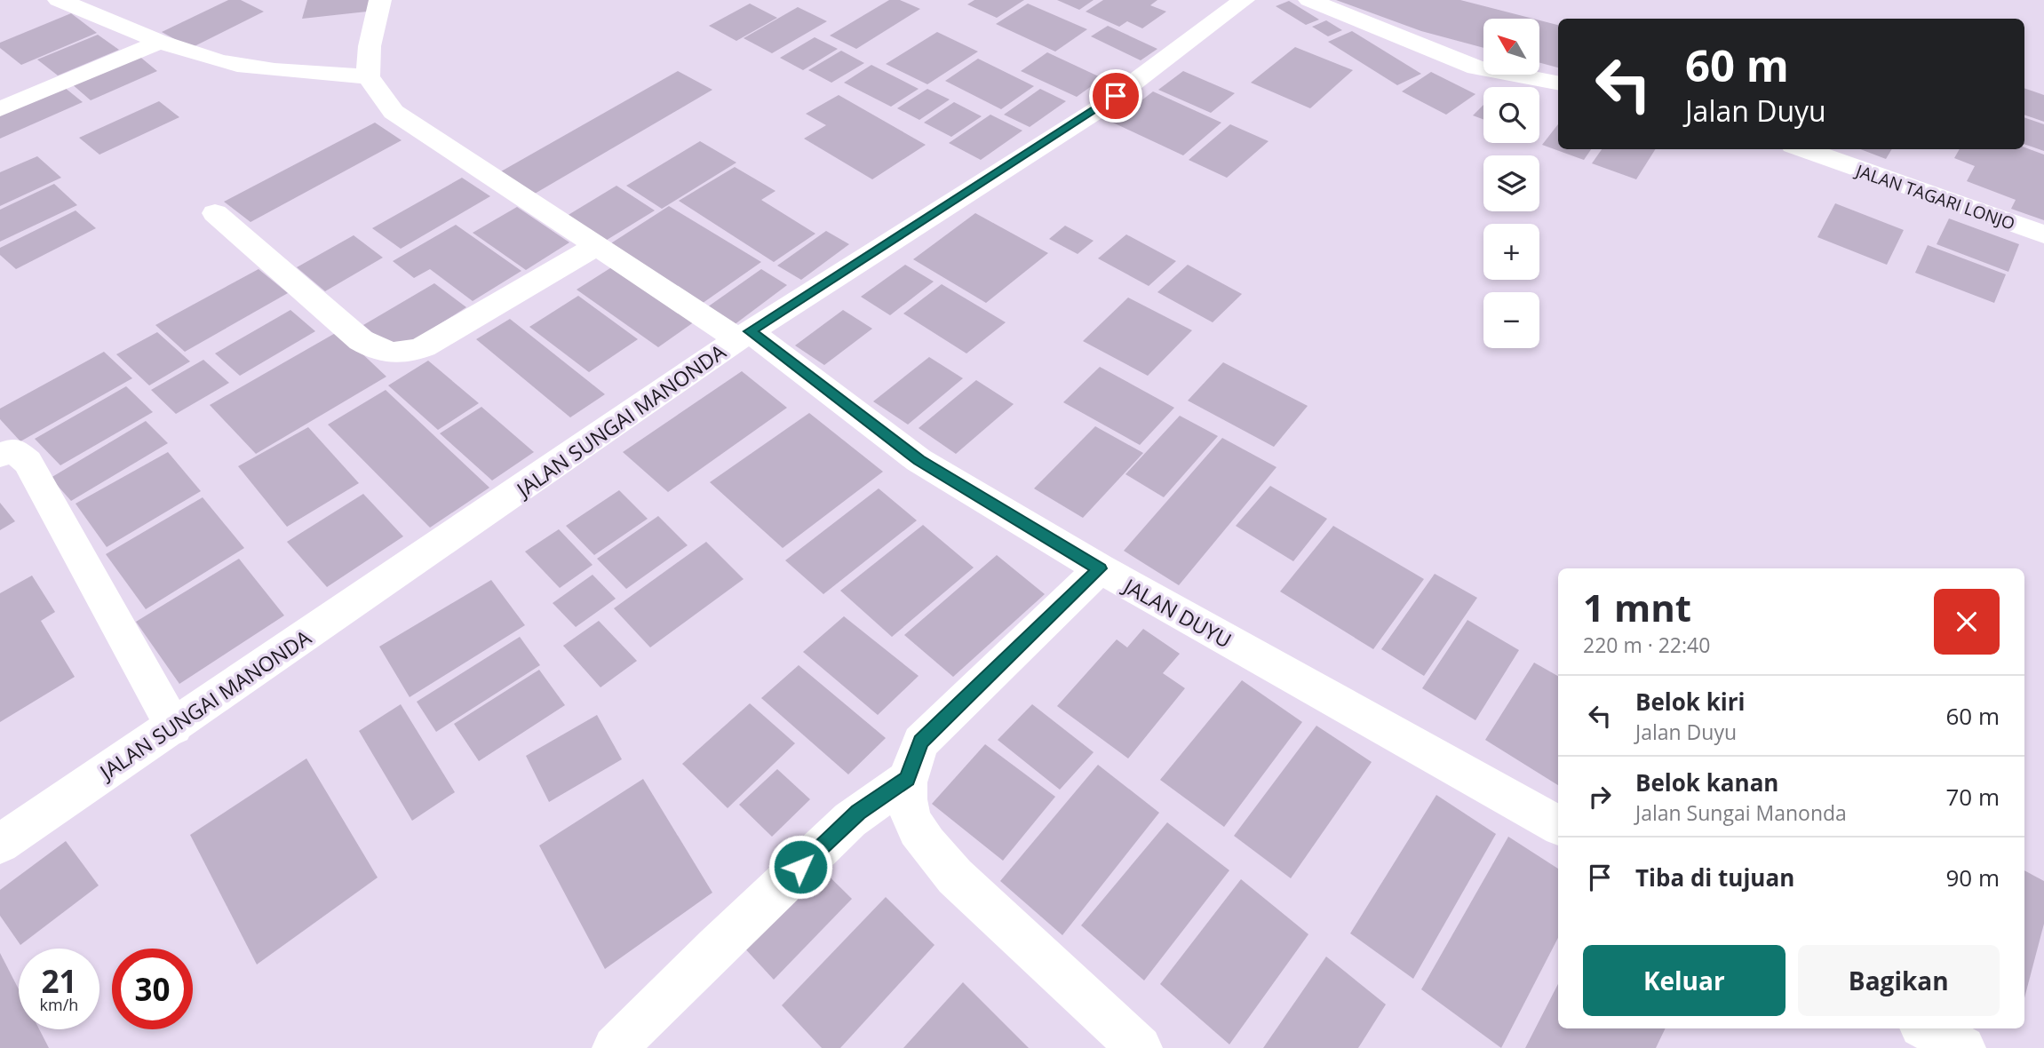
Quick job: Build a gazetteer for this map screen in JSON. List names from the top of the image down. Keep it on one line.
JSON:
{"streets":{"street":["JALAN TAGARI LONJO","JALAN SUNGAI MANONDA","JALAN DUYU"]},"crossings":[["JALAN SUNGAI MANONDA","JALAN DUYU"]],"north":"top left","page":{"map_buttons":["+","−"],"turn":["60 m","Jalan Duyu"],"heading":["1 mnt","220 m · 22:40"],"list":[{"name":"Belok kiri","note":"Jalan Duyu","value":"60 m"},{"name":"Belok kanan","note":"Jalan Sungai Manonda","value":"70 m"},{"name":"Tiba di tujuan","value":"90 m"}],"buttons":["Keluar","Bagikan"],"speed":"21 km/h","limit":"30"}}
